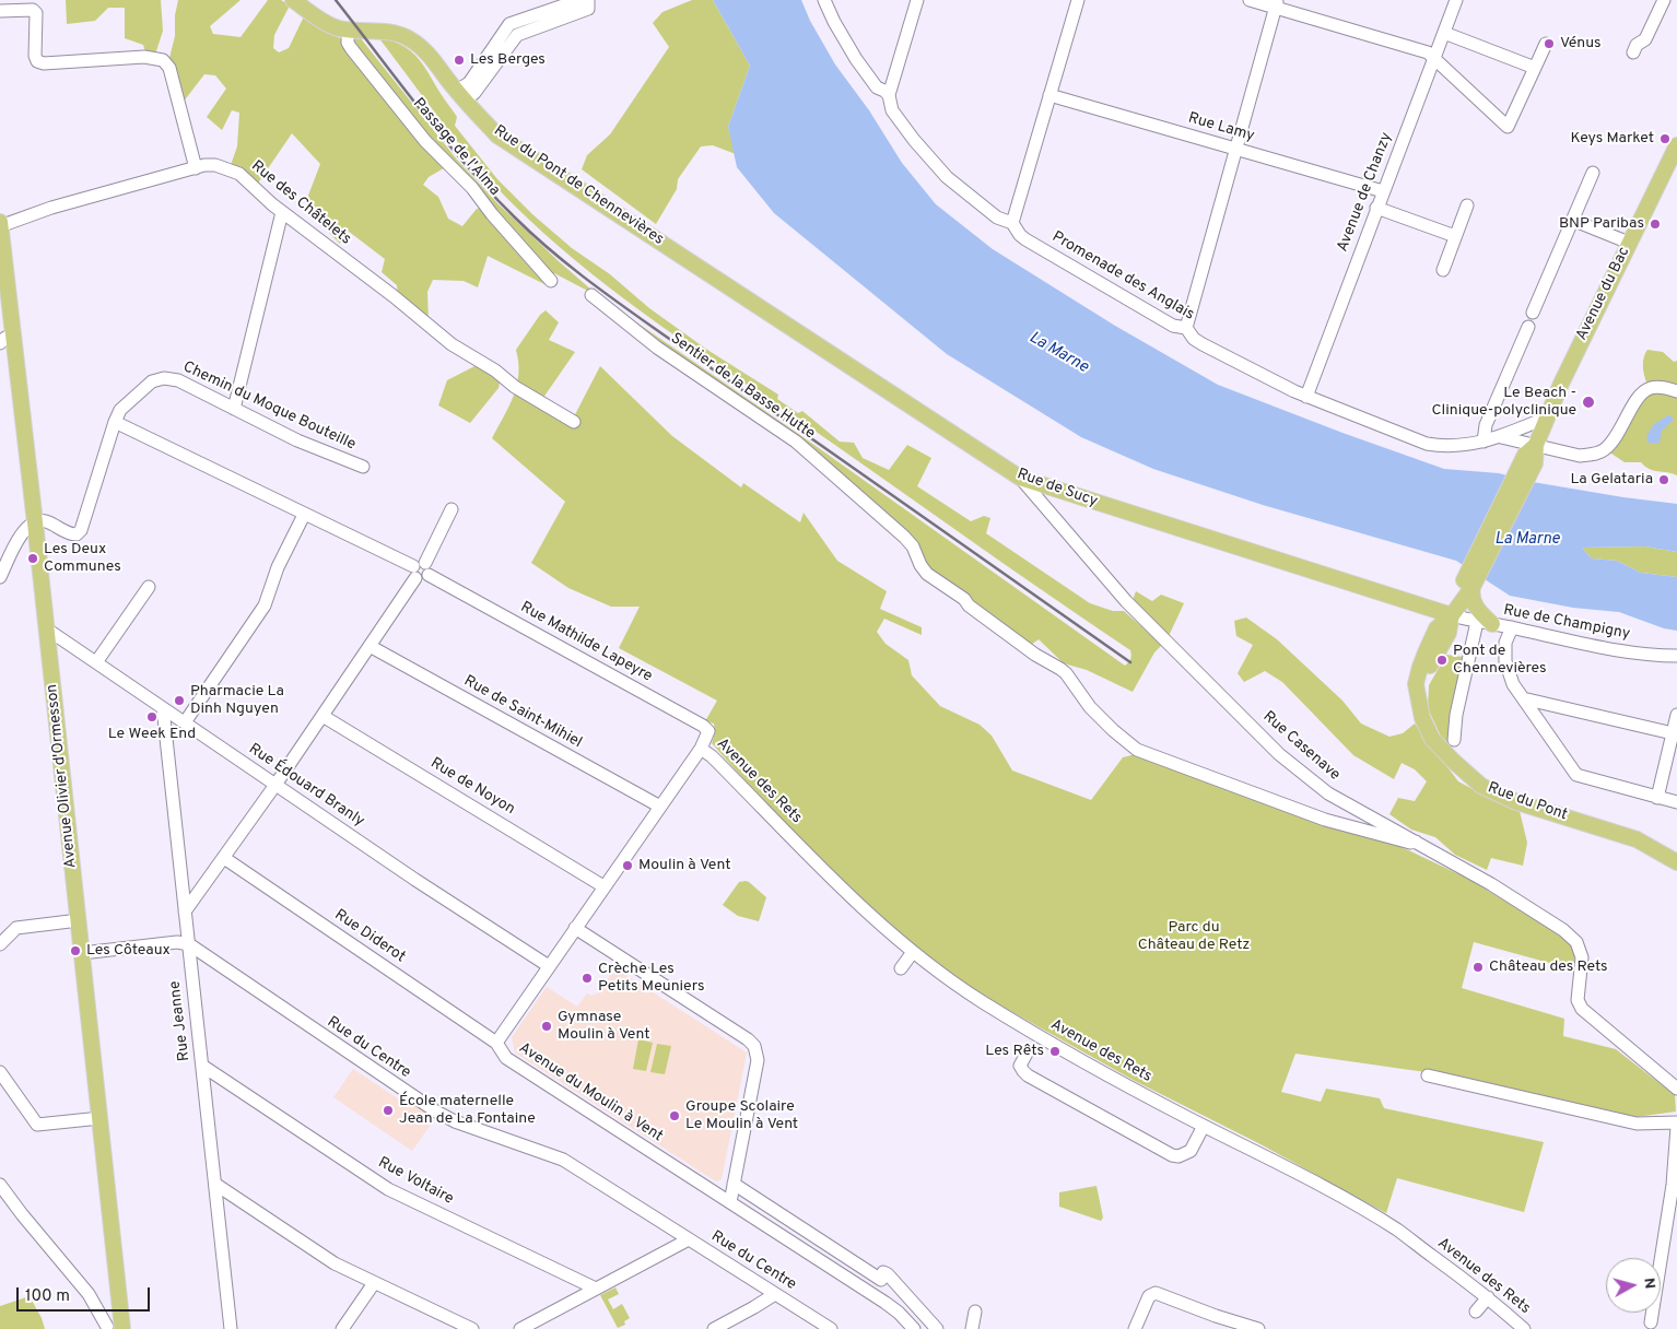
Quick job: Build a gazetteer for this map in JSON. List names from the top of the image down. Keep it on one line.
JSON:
{"streets":{"main road":["Rue du Pont de Chennevières","Avenue du Bac","Rue de Sucy","Avenue Olivier d'Ormesson","Rue du Pont"],"street":["Rue Lamy","Passage de l'Alma","Avenue de Chanzy","Rue des Châtelets","Promenade des Anglais","Sentier de la Basse Hutte","Chemin du Moque Bouteille","Rue de Champigny","Rue Mathilde Lapeyre","Rue de Saint-Mihiel","Rue Casenave","Avenue des Rets","Rue Édouard Branly","Rue de Noyon","Rue Diderot","Rue Jeanne","Rue du Centre","Avenue du Moulin à Vent","Rue Voltaire"]},"crossings":[["Rue Lamy","Avenue de Chanzy"],["Passage de l'Alma","Rue du Pont de Chennevières"],["Rue du Pont de Chennevières","Rue de Sucy"],["Avenue de Chanzy","Promenade des Anglais"],["Rue des Châtelets","Avenue Olivier d'Ormesson"],["Promenade des Anglais","Avenue du Bac"],["Avenue du Bac","Rue du Pont"],["Sentier de la Basse Hutte","Rue Casenave"],["Chemin du Moque Bouteille","Rue Mathilde Lapeyre"],["Chemin du Moque Bouteille","Avenue Olivier d'Ormesson"],["Rue de Sucy","Rue de Champigny"],["Rue de Sucy","Rue Casenave"],["Rue de Sucy","Rue du Pont"],["Rue de Champigny","Rue du Pont"],["Rue Mathilde Lapeyre","Avenue des Rets"],["Rue Mathilde Lapeyre","Avenue du Moulin à Vent"],["Rue de Saint-Mihiel","Avenue du Moulin à Vent"],["Avenue Olivier d'Ormesson","Rue Édouard Branly"],["Avenue des Rets","Avenue du Moulin à Vent"],["Rue Édouard Branly","Rue Jeanne"],["Rue Édouard Branly","Avenue du Moulin à Vent"],["Rue de Noyon","Avenue du Moulin à Vent"],["Rue Diderot","Avenue du Moulin à Vent"],["Rue Jeanne","Rue du Centre"],["Rue Jeanne","Rue Voltaire"]],"water":["La Marne"],"parks":["Parc du Château de Retz"],"places":["Vénus","Les Berges","Keys Market","BNP Paribas","Le Beach - Clinique-polyclinique","La Gelataria","Les Deux Communes","Pont de Chennevières","Pharmacie La Dinh Nguyen","Le Week End","Moulin à Vent","Les Côteaux","Château des Rets","Crèche Les Petits Meuniers","Gymnase Moulin à Vent","Les Rêts","École maternelle Jean de La Fontaine","Groupe Scolaire Le Moulin à Vent"],"scale_bar":"100 m","north":"right"}
